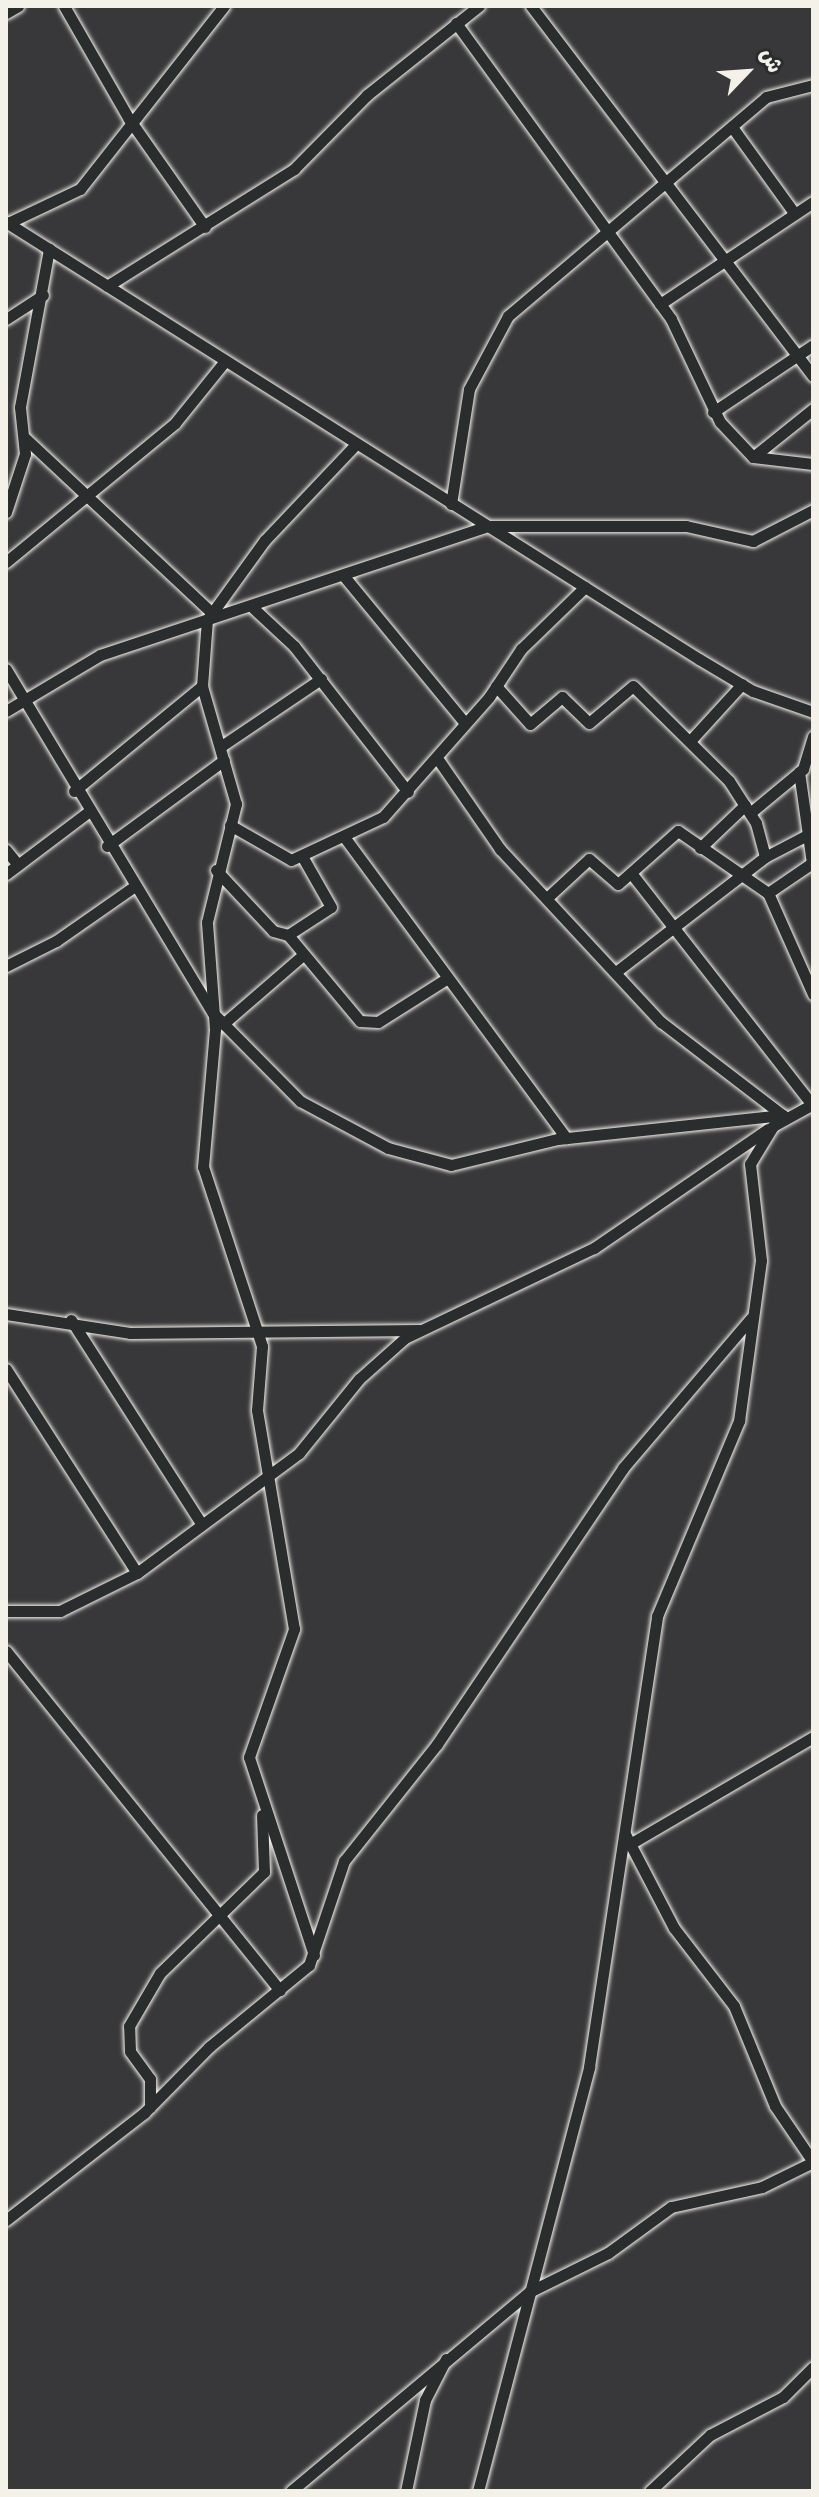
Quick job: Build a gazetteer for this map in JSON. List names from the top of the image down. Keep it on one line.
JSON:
{"north":"top right"}
